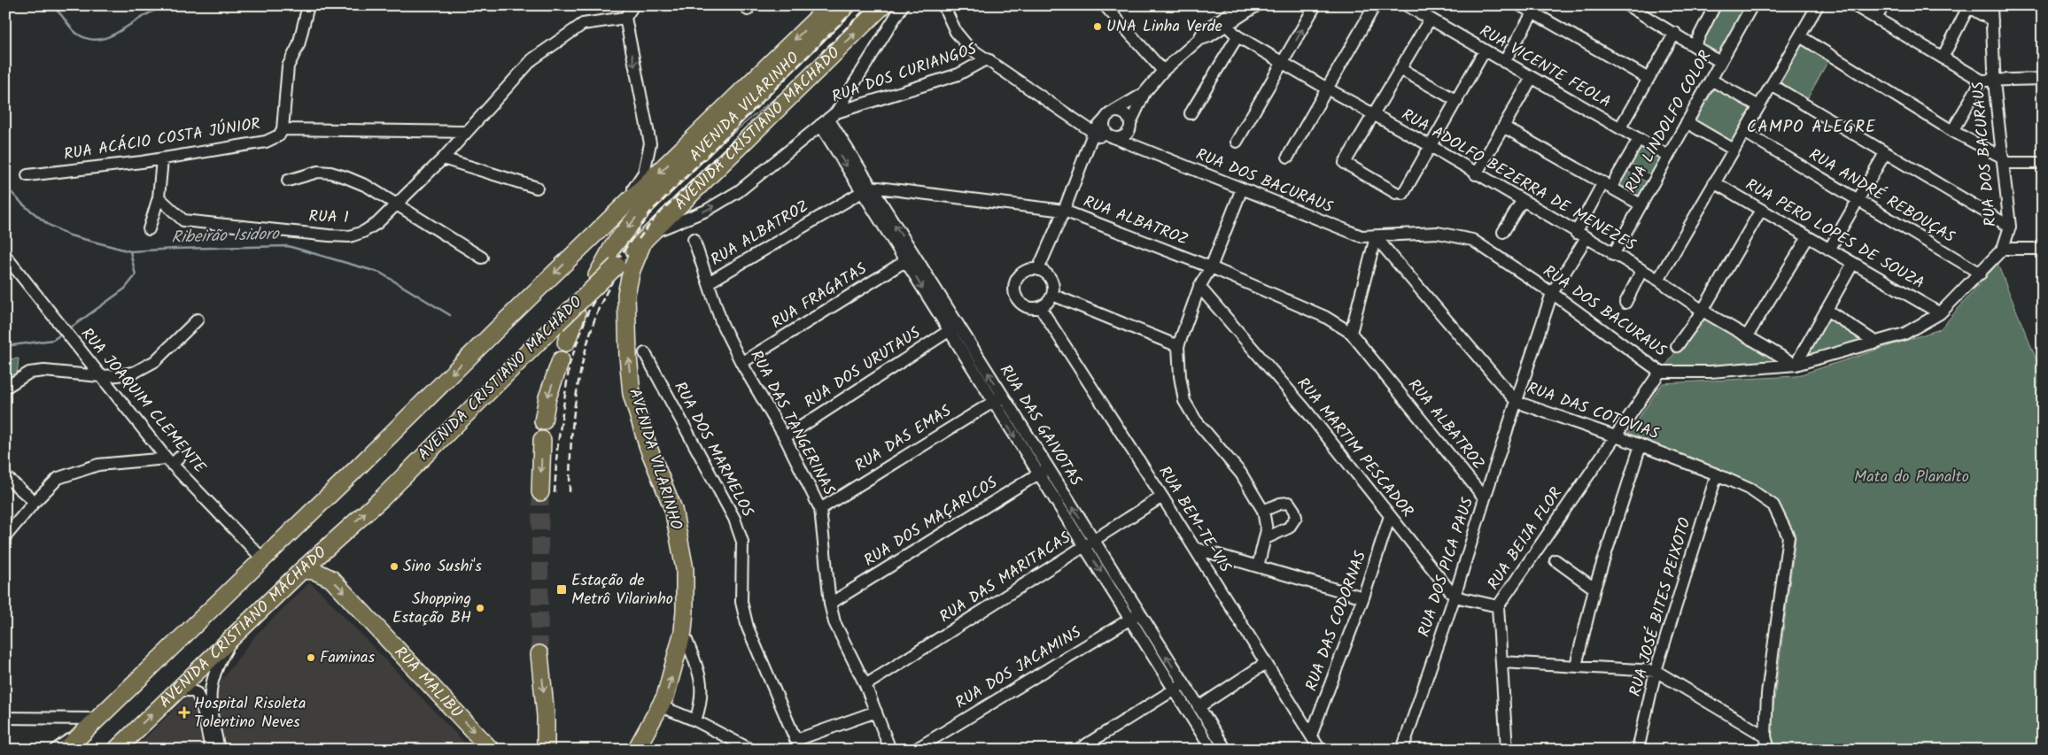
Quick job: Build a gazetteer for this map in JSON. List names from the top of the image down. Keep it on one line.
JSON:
{"streets":{"highway":["AVENIDA VILARINHO","AVENIDA CRISTIANO MACHADO","RUA MALIBU"],"street":["RUA VICENTE FEOLA","RUA DOS CURIANGOS","RUA LINDOLFO COLOR","RUA ACÁCIO COSTA JÚNIOR","RUA DOS BACURAUS","RUA ADOLFO BEZERRA DE MENEZES","RUA ANDRÉ REBOUÇAS","RUA 1","RUA ALBATROZ","RUA PERO LOPES DE SOUZA","RUA FRAGATAS","RUA DOS URUTAUS","RUA JOAQUIM CLEMENTE","RUA DAS COTOVIAS","RUA DAS TANGERINAS","RUA DAS GAIVOTAS","RUA DAS EMAS","RUA MARTIM PESCADOR","RUA DOS MARMELOS","RUA BEM-TE-VIS","RUA DOS MAÇARICOS","RUA BEIJA FLOR","RUA DOS PICA PAUS","RUA DAS MARITACAS","RUA JOSÉ BITES PEIXOTO","RUA DAS CODORNAS","RUA DOS JACAMINS"]},"crossings":[["RUA VICENTE FEOLA","RUA LINDOLFO COLOR"],["RUA DOS CURIANGOS","AVENIDA VILARINHO"],["RUA DOS CURIANGOS","AVENIDA CRISTIANO MACHADO"],["RUA DOS CURIANGOS","RUA DOS BACURAUS"],["RUA DOS CURIANGOS","RUA DAS GAIVOTAS"],["AVENIDA VILARINHO","AVENIDA CRISTIANO MACHADO"],["RUA LINDOLFO COLOR","RUA ADOLFO BEZERRA DE MENEZES"],["AVENIDA CRISTIANO MACHADO","RUA MALIBU"],["RUA ACÁCIO COSTA JÚNIOR","RUA 1"],["RUA DOS BACURAUS","RUA ADOLFO BEZERRA DE MENEZES"],["RUA DOS BACURAUS","RUA ANDRÉ REBOUÇAS"],["RUA DOS BACURAUS","RUA PERO LOPES DE SOUZA"],["RUA DOS BACURAUS","RUA DAS COTOVIAS"],["RUA DOS BACURAUS","RUA BEIJA FLOR"],["RUA DOS BACURAUS","RUA DOS PICA PAUS"],["RUA ADOLFO BEZERRA DE MENEZES","RUA DOS PICA PAUS"],["RUA ALBATROZ","RUA DAS TANGERINAS"],["RUA ALBATROZ","RUA DAS GAIVOTAS"],["RUA ALBATROZ","RUA DOS PICA PAUS"],["RUA FRAGATAS","RUA DAS TANGERINAS"],["RUA FRAGATAS","RUA DAS GAIVOTAS"],["RUA DOS URUTAUS","RUA DAS TANGERINAS"],["RUA DOS URUTAUS","RUA DAS GAIVOTAS"],["RUA DAS COTOVIAS","RUA BEIJA FLOR"],["RUA DAS COTOVIAS","RUA DOS PICA PAUS"],["RUA DAS COTOVIAS","RUA JOSÉ BITES PEIXOTO"],["RUA DAS TANGERINAS","RUA DAS EMAS"],["RUA DAS TANGERINAS","RUA DOS MAÇARICOS"],["RUA DAS TANGERINAS","RUA DAS MARITACAS"],["RUA DAS GAIVOTAS","RUA DAS EMAS"],["RUA DAS GAIVOTAS","RUA DOS MAÇARICOS"],["RUA DAS GAIVOTAS","RUA DAS MARITACAS"],["RUA DAS GAIVOTAS","RUA DOS JACAMINS"],["RUA MARTIM PESCADOR","RUA DOS PICA PAUS"],["RUA MARTIM PESCADOR","RUA DAS CODORNAS"],["RUA BEM-TE-VIS","RUA DAS MARITACAS"],["RUA BEM-TE-VIS","RUA DAS CODORNAS"]],"one_way":["RUA DOS CURIANGOS","RUA MALIBU"],"districts":["CAMPO ALEGRE"],"water":["Ribeirão Isidoro"],"parks":["Mata do Planalto"],"places":{"other":["UNA Linha Verde","Sino Sushi's","Shopping Estação BH","Faminas"],"transit":["Estação de Metrô Vilarinho"],"health":["Hospital Risoleta Tolentino Neves"]}}
